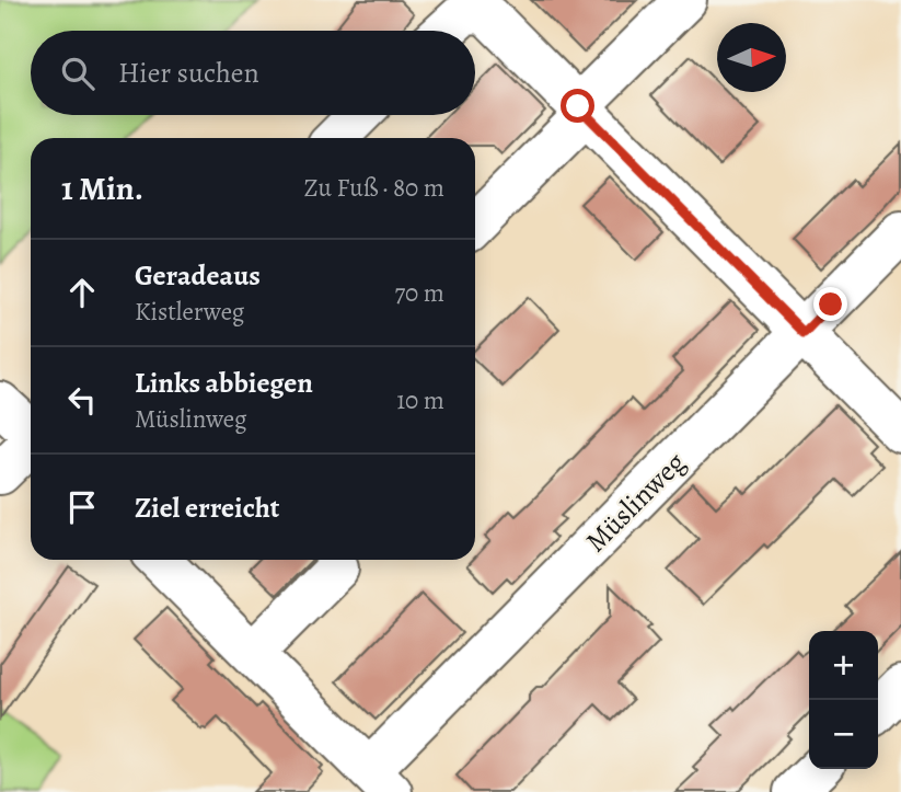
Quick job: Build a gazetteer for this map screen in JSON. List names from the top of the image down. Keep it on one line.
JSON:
{"streets":{"street":["Müslinweg"]},"north":"right","page":{"search":"Hier suchen","heading":["1 Min.","Zu Fuß · 80 m"],"list":[["Geradeaus","Kistlerweg","70 m"],["Links abbiegen","Müslinweg","10 m"],"Ziel erreicht"],"map_buttons":["+","−"]}}
